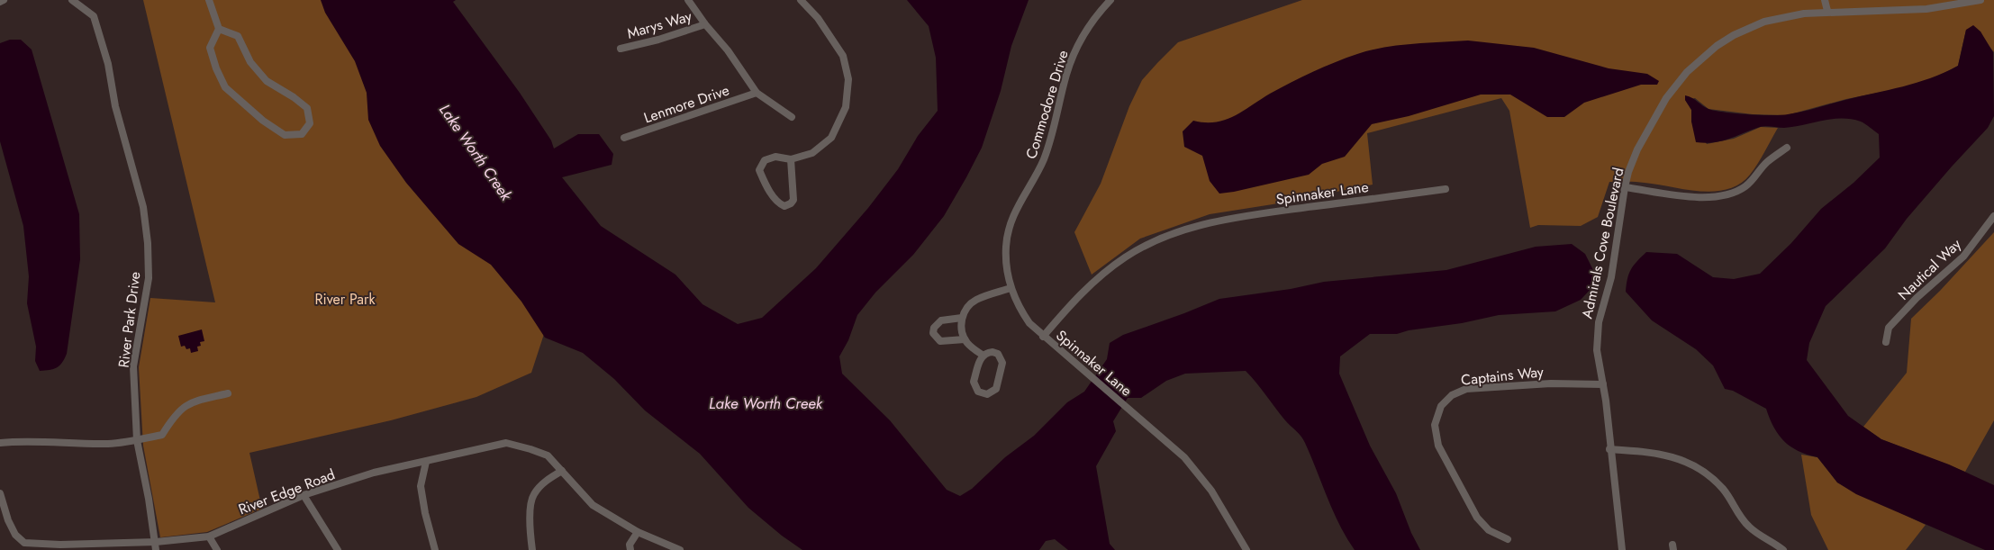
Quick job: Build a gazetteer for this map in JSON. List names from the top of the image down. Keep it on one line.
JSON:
{"streets":{"street":["Marys Way","Lenmore Drive","Commodore Drive","Spinnaker Lane","Admirals Cove Boulevard","Nautical Way","River Park Drive","Captains Way","River Edge Road"]},"crossings":[["Commodore Drive","Spinnaker Lane"],["Admirals Cove Boulevard","Captains Way"],["River Park Drive","River Edge Road"]],"water":["Lake Worth Creek"],"parks":["River Park"]}
